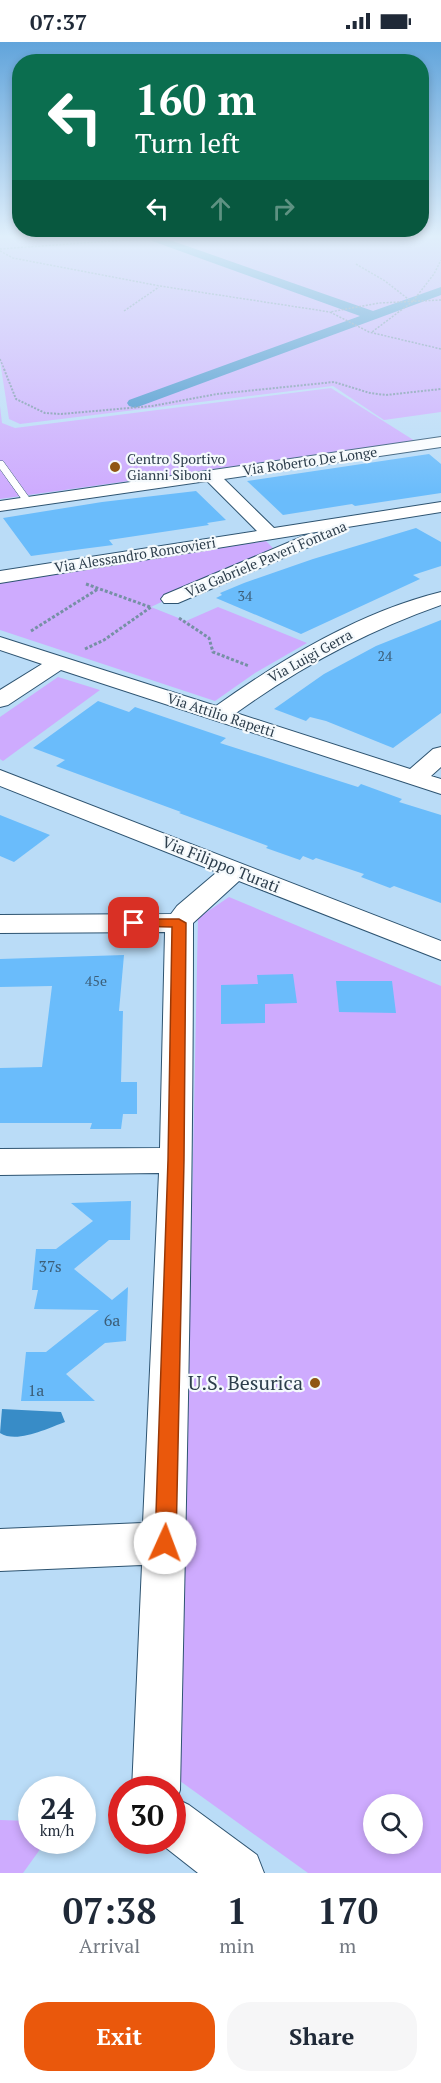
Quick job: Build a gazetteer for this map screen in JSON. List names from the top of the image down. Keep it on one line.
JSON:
{"streets":{"street":["Via Roberto De Longe","Via Alessandro Roncovieri","Via Gabriele Paveri Fontana","Via Luigi Gerra","Via Attilio Rapetti","Via Filippo Turati"]},"crossings":[["Via Alessandro Roncovieri","Via Gabriele Paveri Fontana"],["Via Luigi Gerra","Via Attilio Rapetti"]],"places":["Centro Sportivo Gianni Siboni","U.S. Besurica"],"house_numbers":["34","24","45e","37s","6a","1a"],"page":{"status":"07:37","turn":["160 m","Turn left"],"speed":"24 km/h","limit":"30","eta":["07:38","Arrival","1","min","170","m"],"buttons":["Exit","Share"]}}
